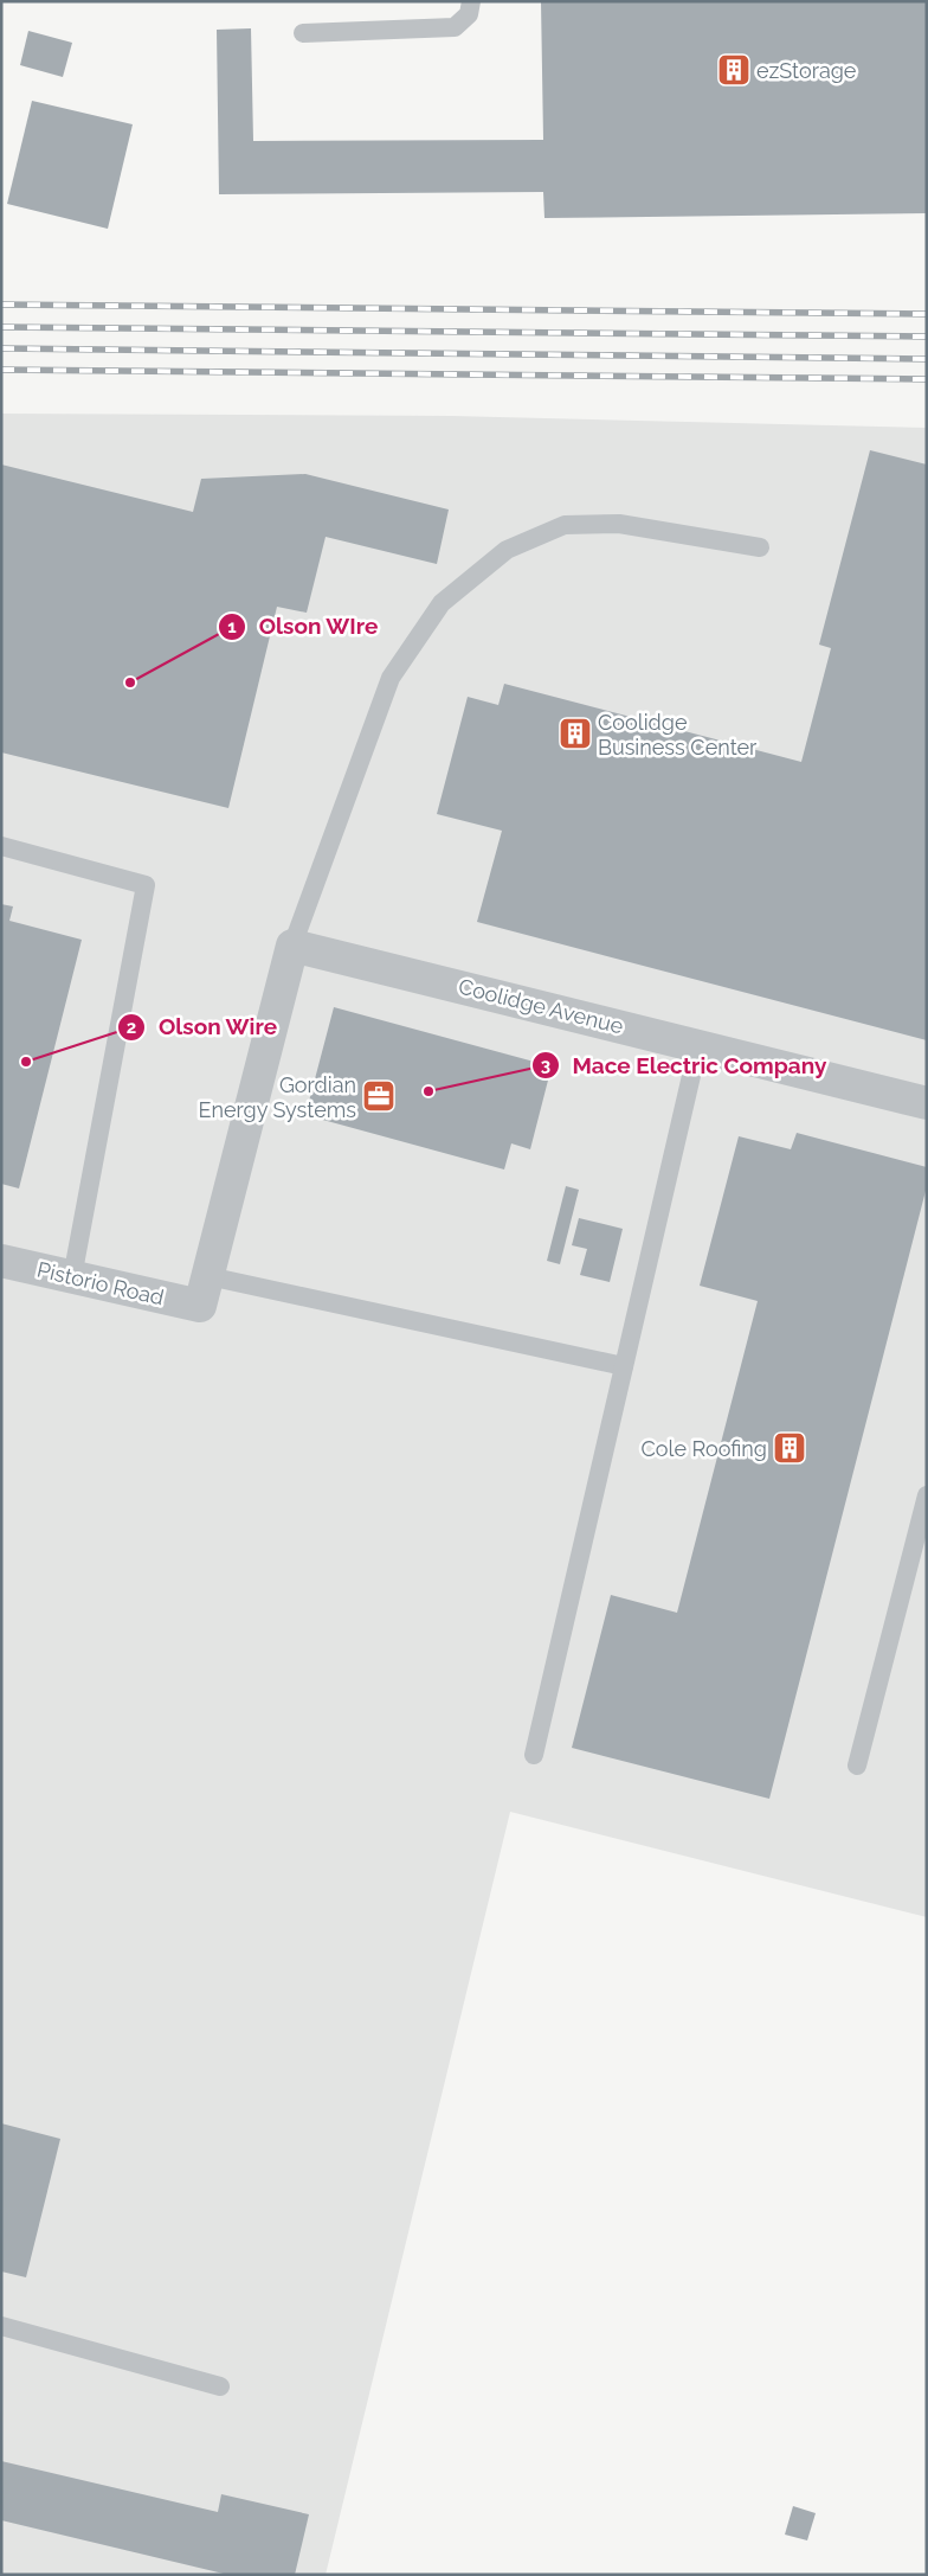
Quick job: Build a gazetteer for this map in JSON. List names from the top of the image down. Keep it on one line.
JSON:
{"streets":{"street":["Coolidge Avenue","Pistorio Road"]},"places":{"building":["ezStorage","Coolidge Business Center","Cole Roofing"],"other":["Olson WIre","Olson Wire","Mace Electric Company"],"office":["Gordian Energy Systems"]}}
